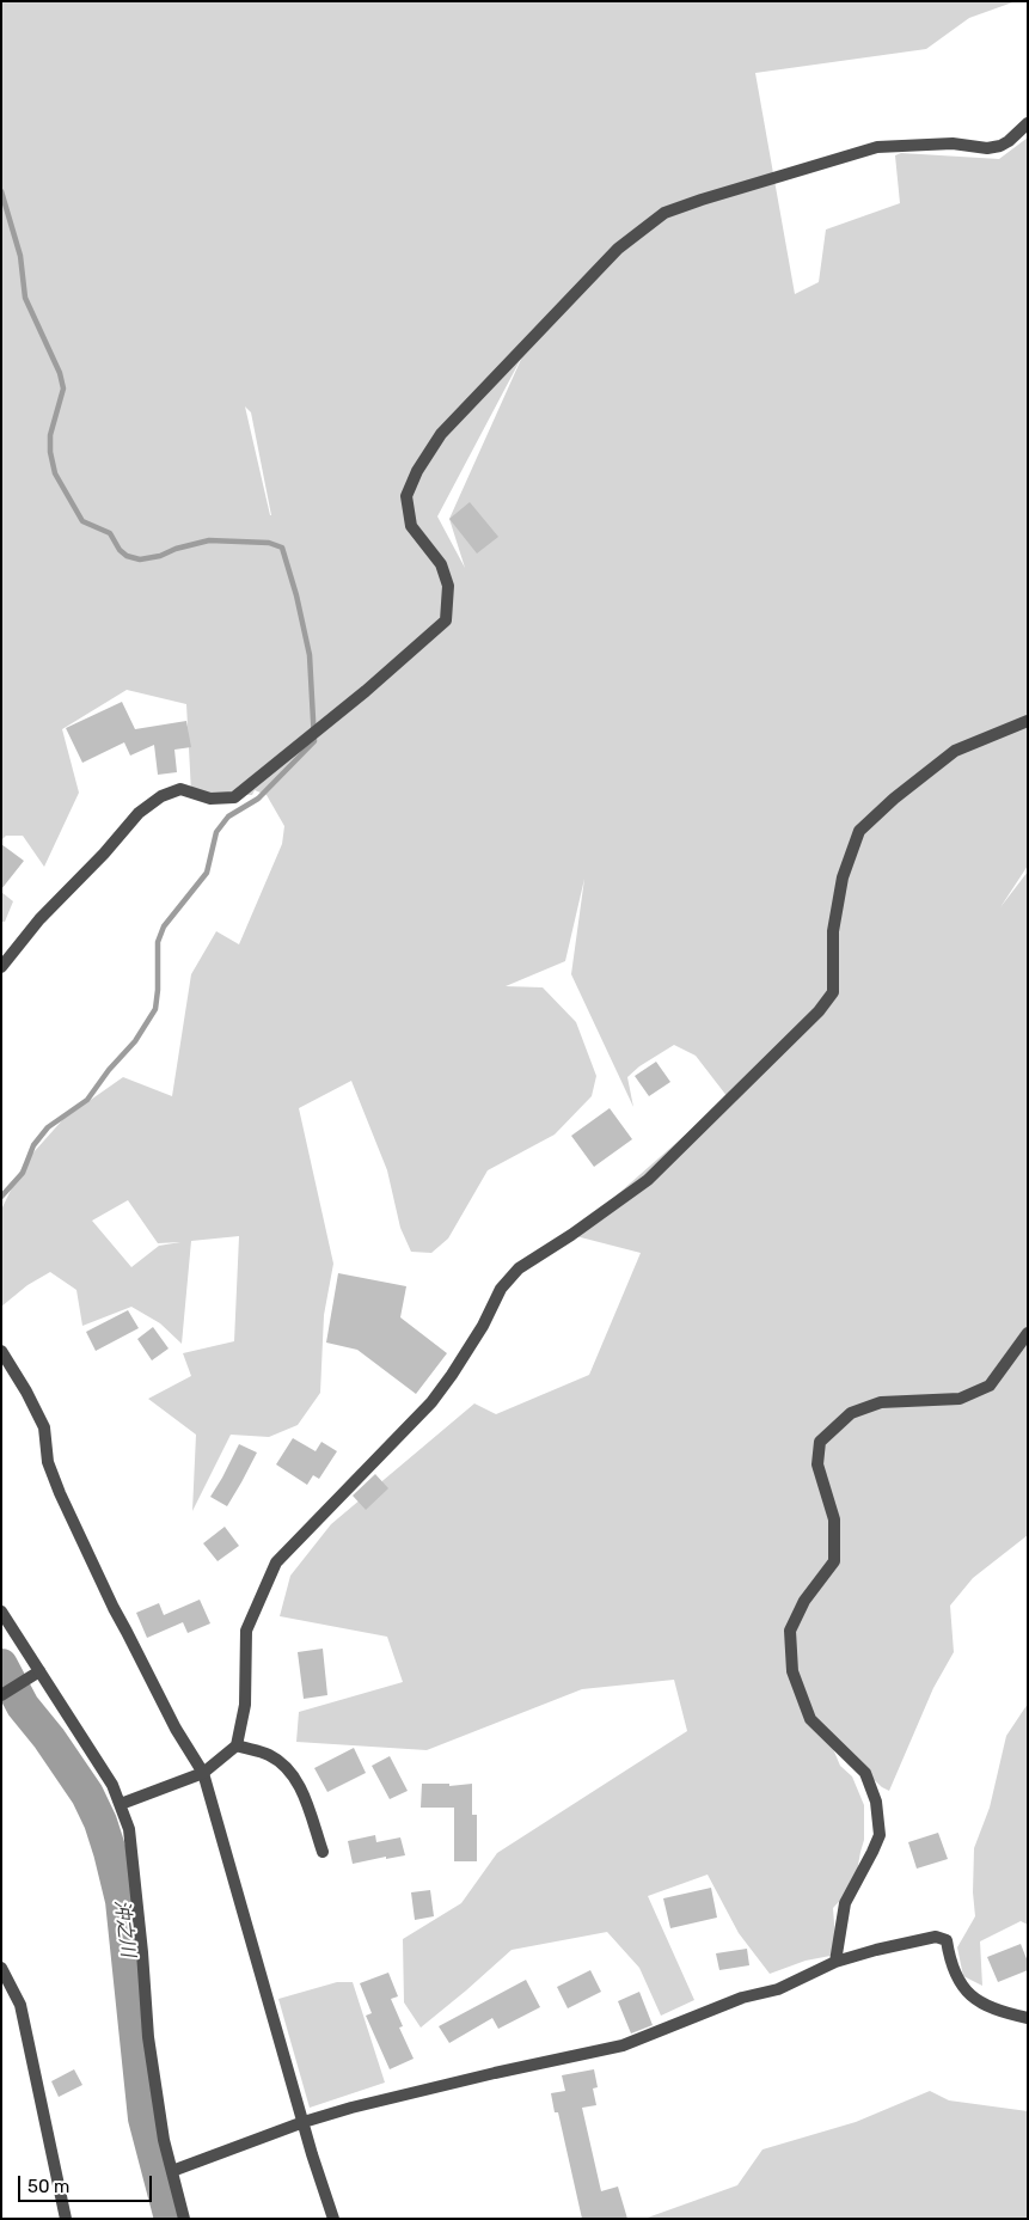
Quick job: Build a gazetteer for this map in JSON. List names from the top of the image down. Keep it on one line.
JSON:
{"water":["沖之川"],"scale_bar":"50 m"}
